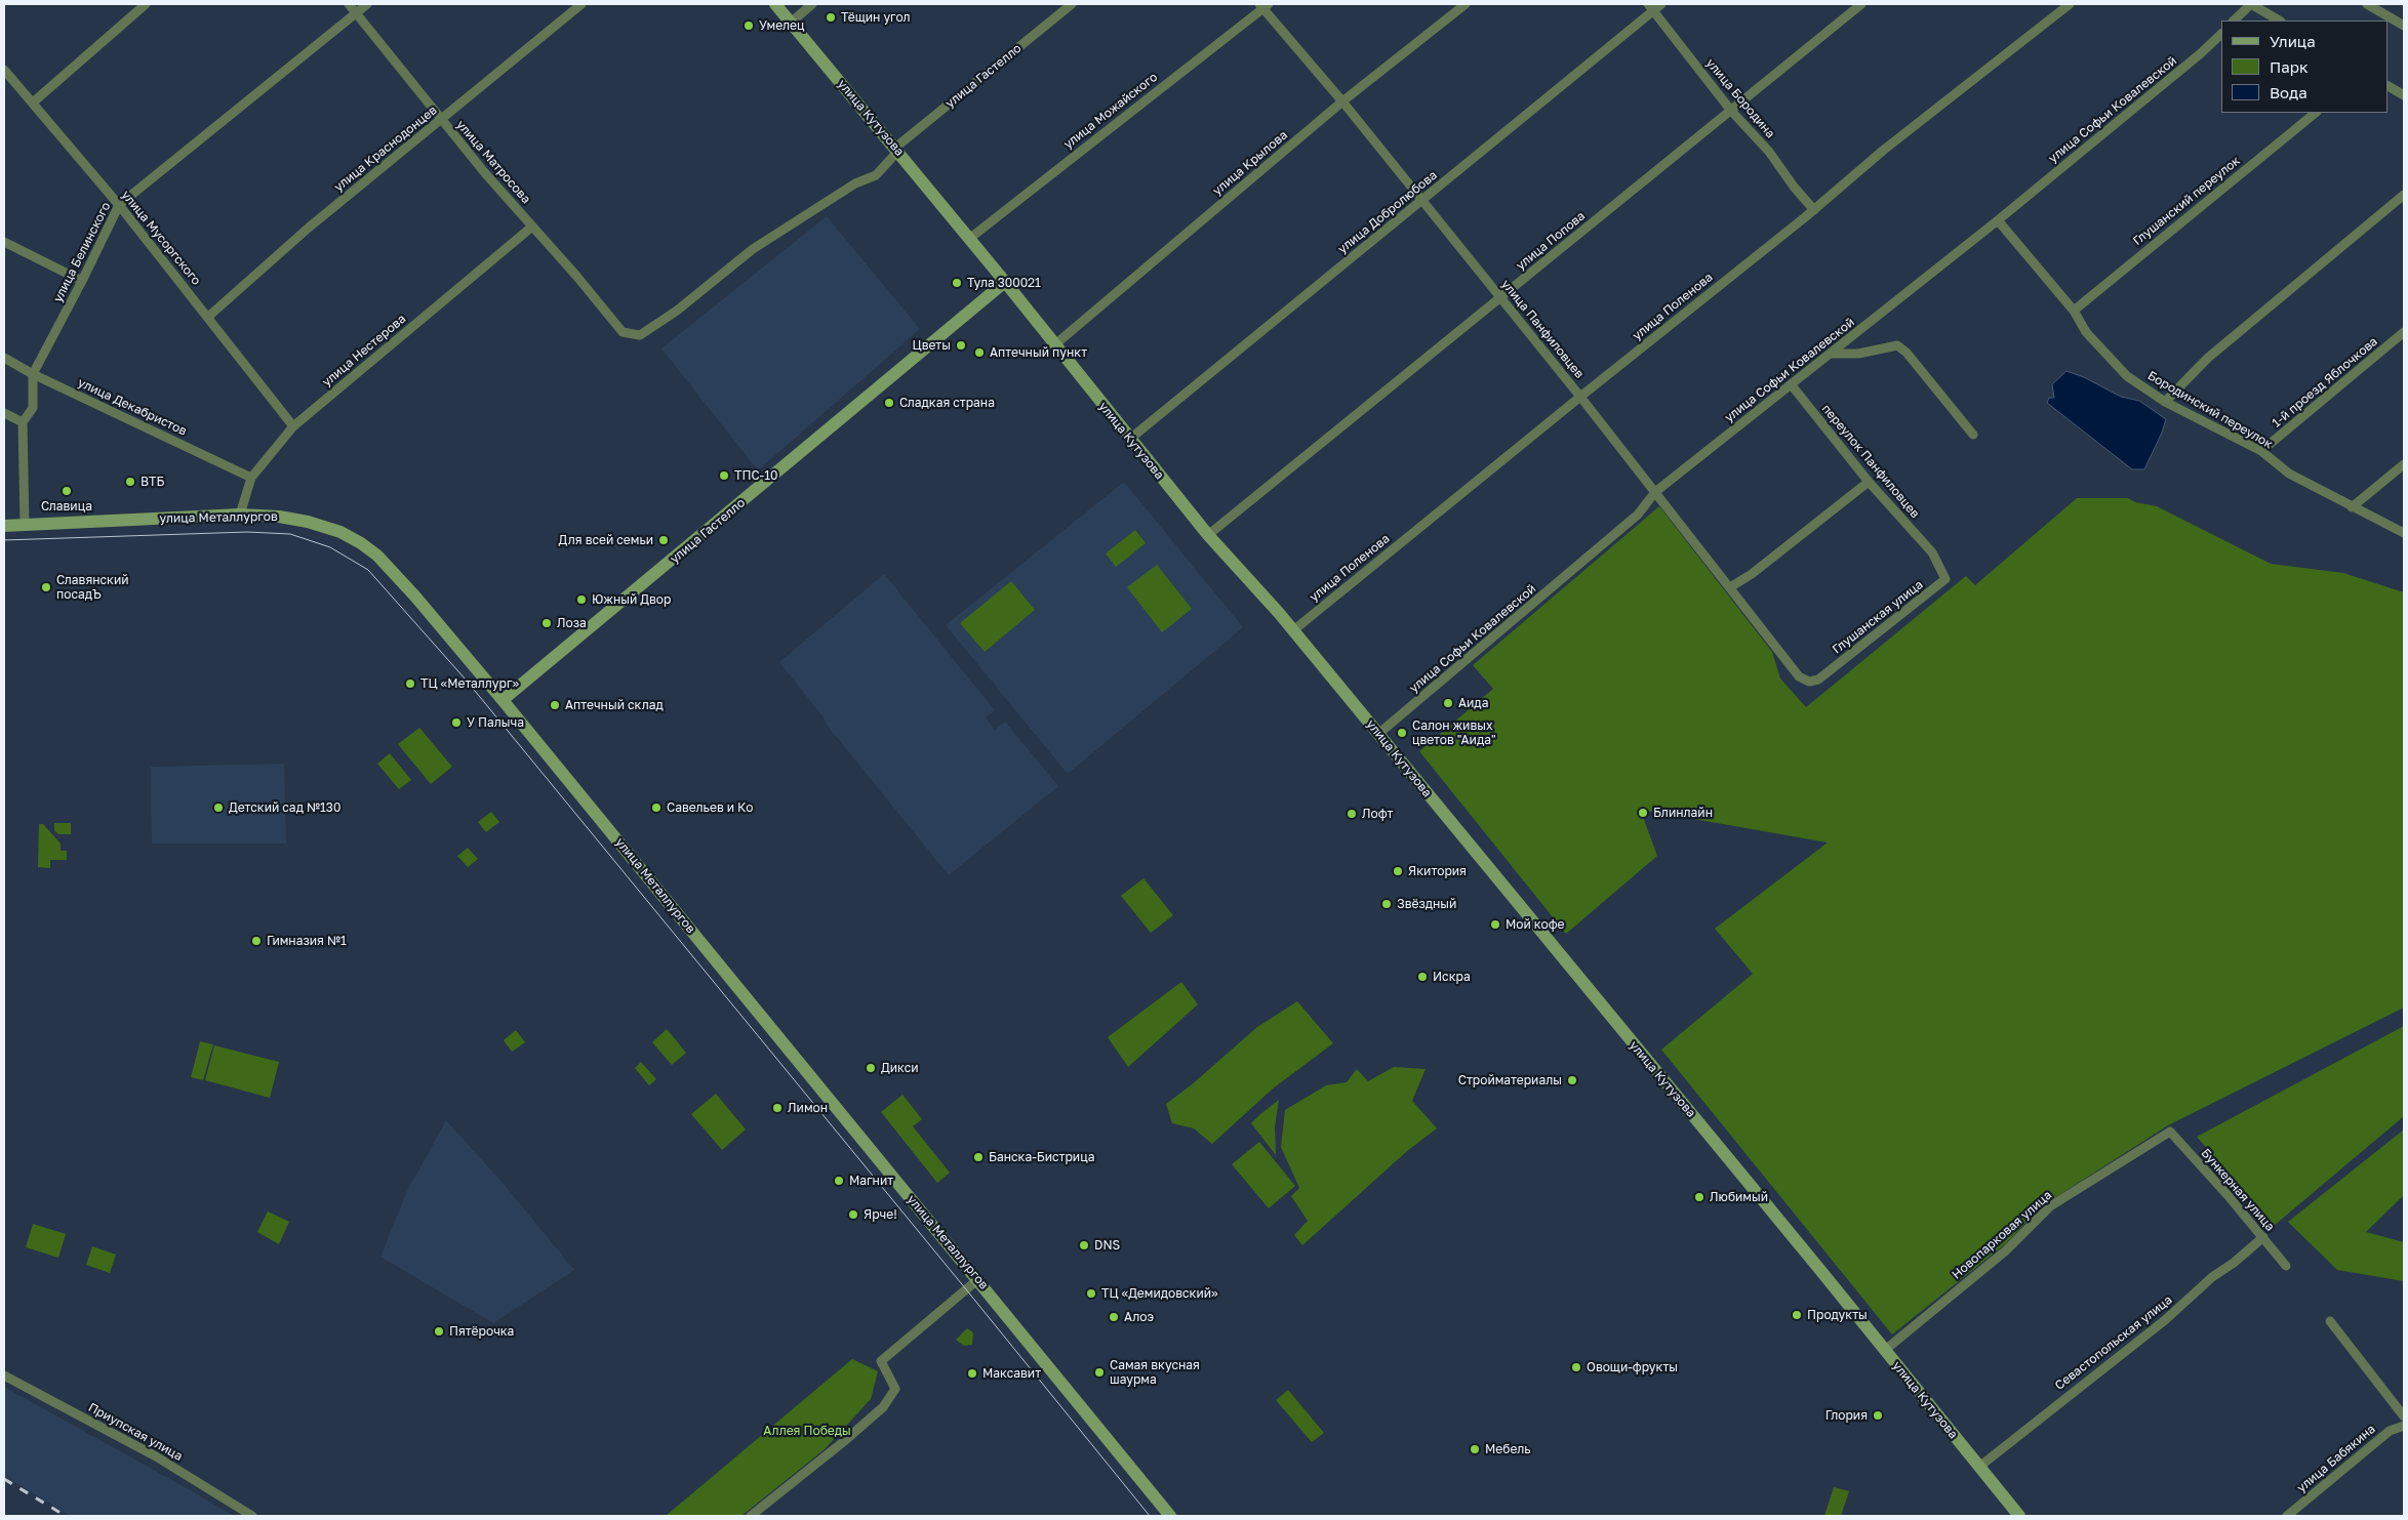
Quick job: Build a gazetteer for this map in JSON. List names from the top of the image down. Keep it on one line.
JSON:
{"streets":{"main road":["улица Гастелло","улица Кутузова","улица Металлургов"],"street":["улица Бородина","улица Софьи Ковалевской","улица Можайского","улица Краснодонцев","улица Матросова","улица Крылова","Глушанский переулок","улица Добролюбова","улица Мусоргского","улица Попова","улица Белинского","улица Поленова","улица Панфиловцев","улица Нестерова","1-й проезд Яблочкова","улица Декабристов","Бородинский переулок","переулок Панфиловцев","Глушанская улица","Бункерная улица","Новопарковая улица","Севастопольская улица","Приупская улица","улица Бабякина"]},"crossings":[["улица Гастелло","улица Кутузова"],["улица Гастелло","улица Матросова"],["улица Гастелло","улица Металлургов"],["улица Бородина","улица Добролюбова"],["улица Бородина","улица Попова"],["улица Бородина","улица Поленова"],["улица Софьи Ковалевской","улица Кутузова"],["улица Софьи Ковалевской","улица Панфиловцев"],["улица Софьи Ковалевской","Бородинский переулок"],["улица Софьи Ковалевской","переулок Панфиловцев"],["улица Можайского","улица Кутузова"],["улица Можайского","улица Панфиловцев"],["улица Кутузова","улица Крылова"],["улица Кутузова","улица Добролюбова"],["улица Кутузова","улица Попова"],["улица Кутузова","улица Поленова"],["улица Кутузова","Новопарковая улица"],["улица Кутузова","Севастопольская улица"],["улица Краснодонцев","улица Матросова"],["улица Краснодонцев","улица Мусоргского"],["улица Матросова","улица Белинского"],["улица Матросова","улица Нестерова"],["улица Крылова","улица Панфиловцев"],["Глушанский переулок","Бородинский переулок"],["улица Добролюбова","улица Панфиловцев"],["улица Мусоргского","улица Белинского"],["улица Мусоргского","улица Нестерова"],["улица Попова","улица Панфиловцев"],["улица Белинского","улица Декабристов"],["улица Белинского","улица Металлургов"],["улица Поленова","улица Панфиловцев"],["улица Панфиловцев","Глушанская улица"],["улица Нестерова","улица Декабристов"],["улица Нестерова","улица Металлургов"],["1-й проезд Яблочкова","Бородинский переулок"],["переулок Панфиловцев","Глушанская улица"],["Бункерная улица","Новопарковая улица"],["Бункерная улица","Севастопольская улица"]],"parks":["Аллея Победы"],"places":["Тёщин угол","Умелец","Тула 300021","Цветы","Аптечный пункт","Сладкая страна","ТПС-10","ВТБ","Славица","Для всей семьи","Славянский посадЪ","Южный Двор","Лоза","ТЦ «Металлург»","Аида","Аптечный склад","У Палыча","Салон живых цветов \"Аида\"","Детский сад №130","Савельев и Ко","Блинлайн","Лофт","Якитория","Звёздный","Мой кофе","Гимназия №1","Искра","Дикси","Стройматериалы","Лимон","Банска-Бистрица","Магнит","Любимый","Ярче!","DNS","ТЦ «Демидовский»","Продукты","Алоэ","Пятёрочка","Овощи-фрукты","Самая вкусная шаурма","Максавит","Глория","Мебель"],"legend":["Улица","Парк","Вода"]}
